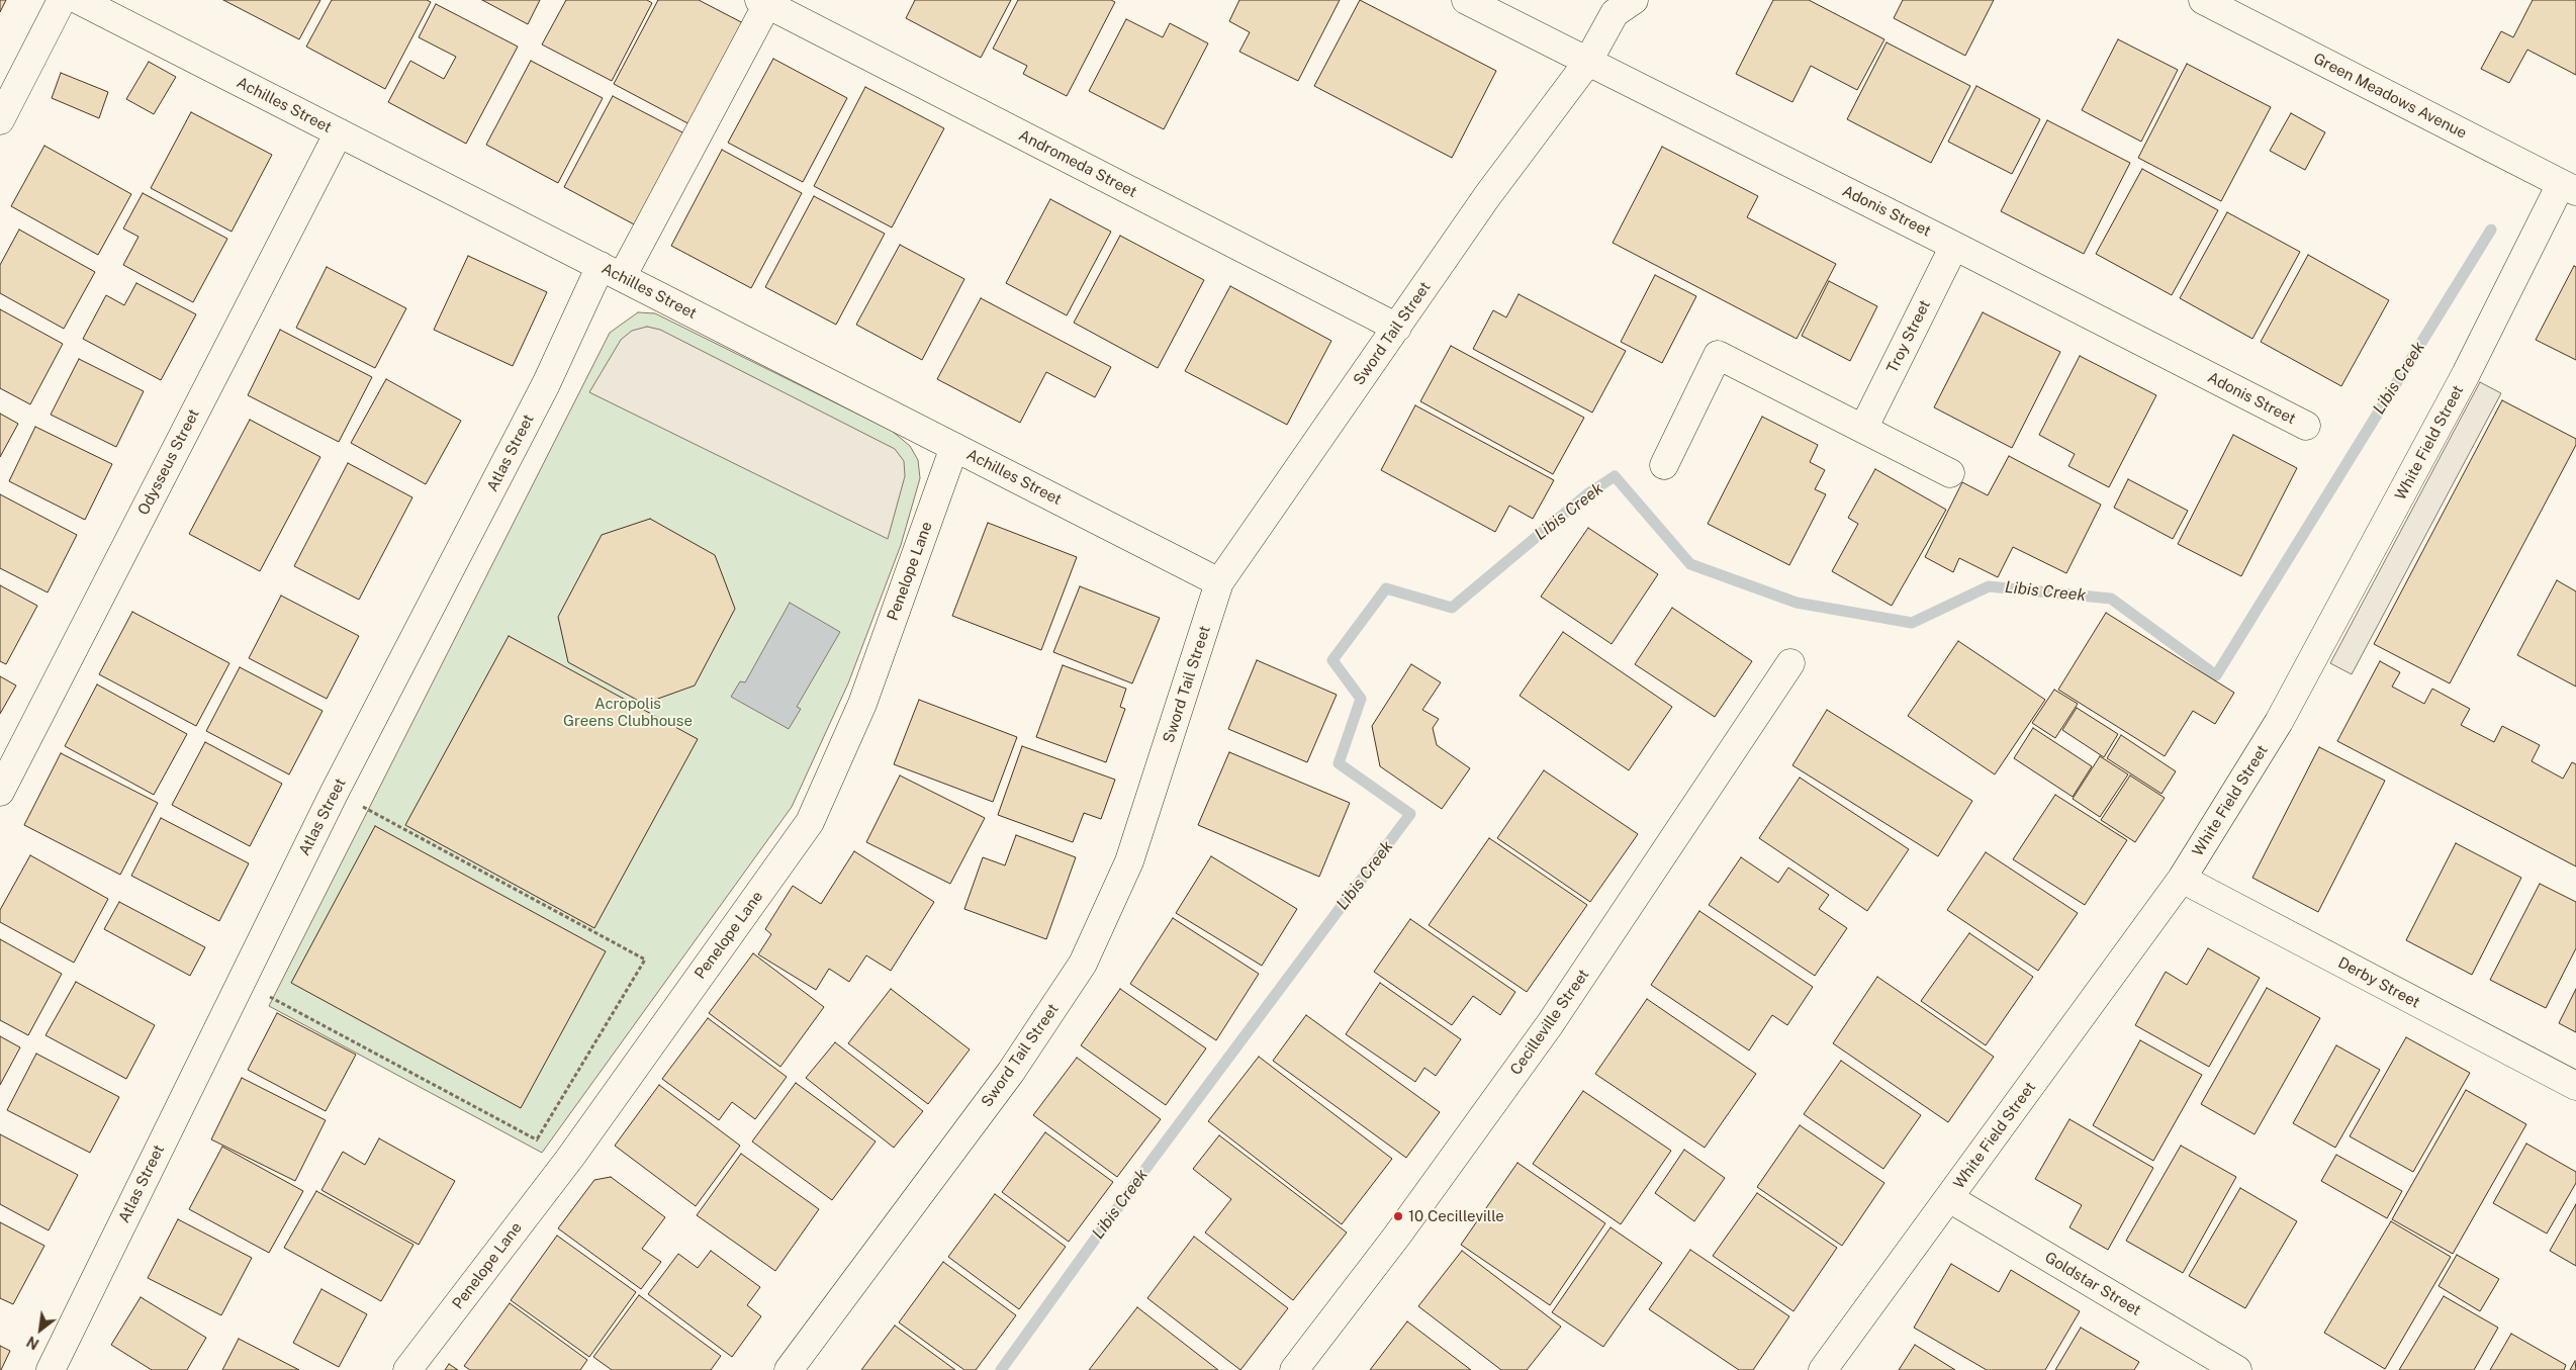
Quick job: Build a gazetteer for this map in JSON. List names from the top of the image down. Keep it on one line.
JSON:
{"streets":{"street":["Green Meadows Avenue","Achilles Street","Andromeda Street","Adonis Street","Sword Tail Street","Troy Street","White Field Street","Atlas Street","Odysseus Street","Penelope Lane","Derby Street","Cecilleville Street","Goldstar Street"]},"crossings":[["Green Meadows Avenue","White Field Street"],["Achilles Street","Sword Tail Street"],["Achilles Street","Atlas Street"],["Achilles Street","Odysseus Street"],["Achilles Street","Penelope Lane"],["Andromeda Street","Sword Tail Street"],["Andromeda Street","Atlas Street"],["Adonis Street","Sword Tail Street"],["Adonis Street","Troy Street"],["White Field Street","Derby Street"],["White Field Street","Goldstar Street"]],"water":["Libis Creek"],"parks":["Acropolis Greens Clubhouse"],"places":["10 Cecilleville"],"north":"bottom left"}
